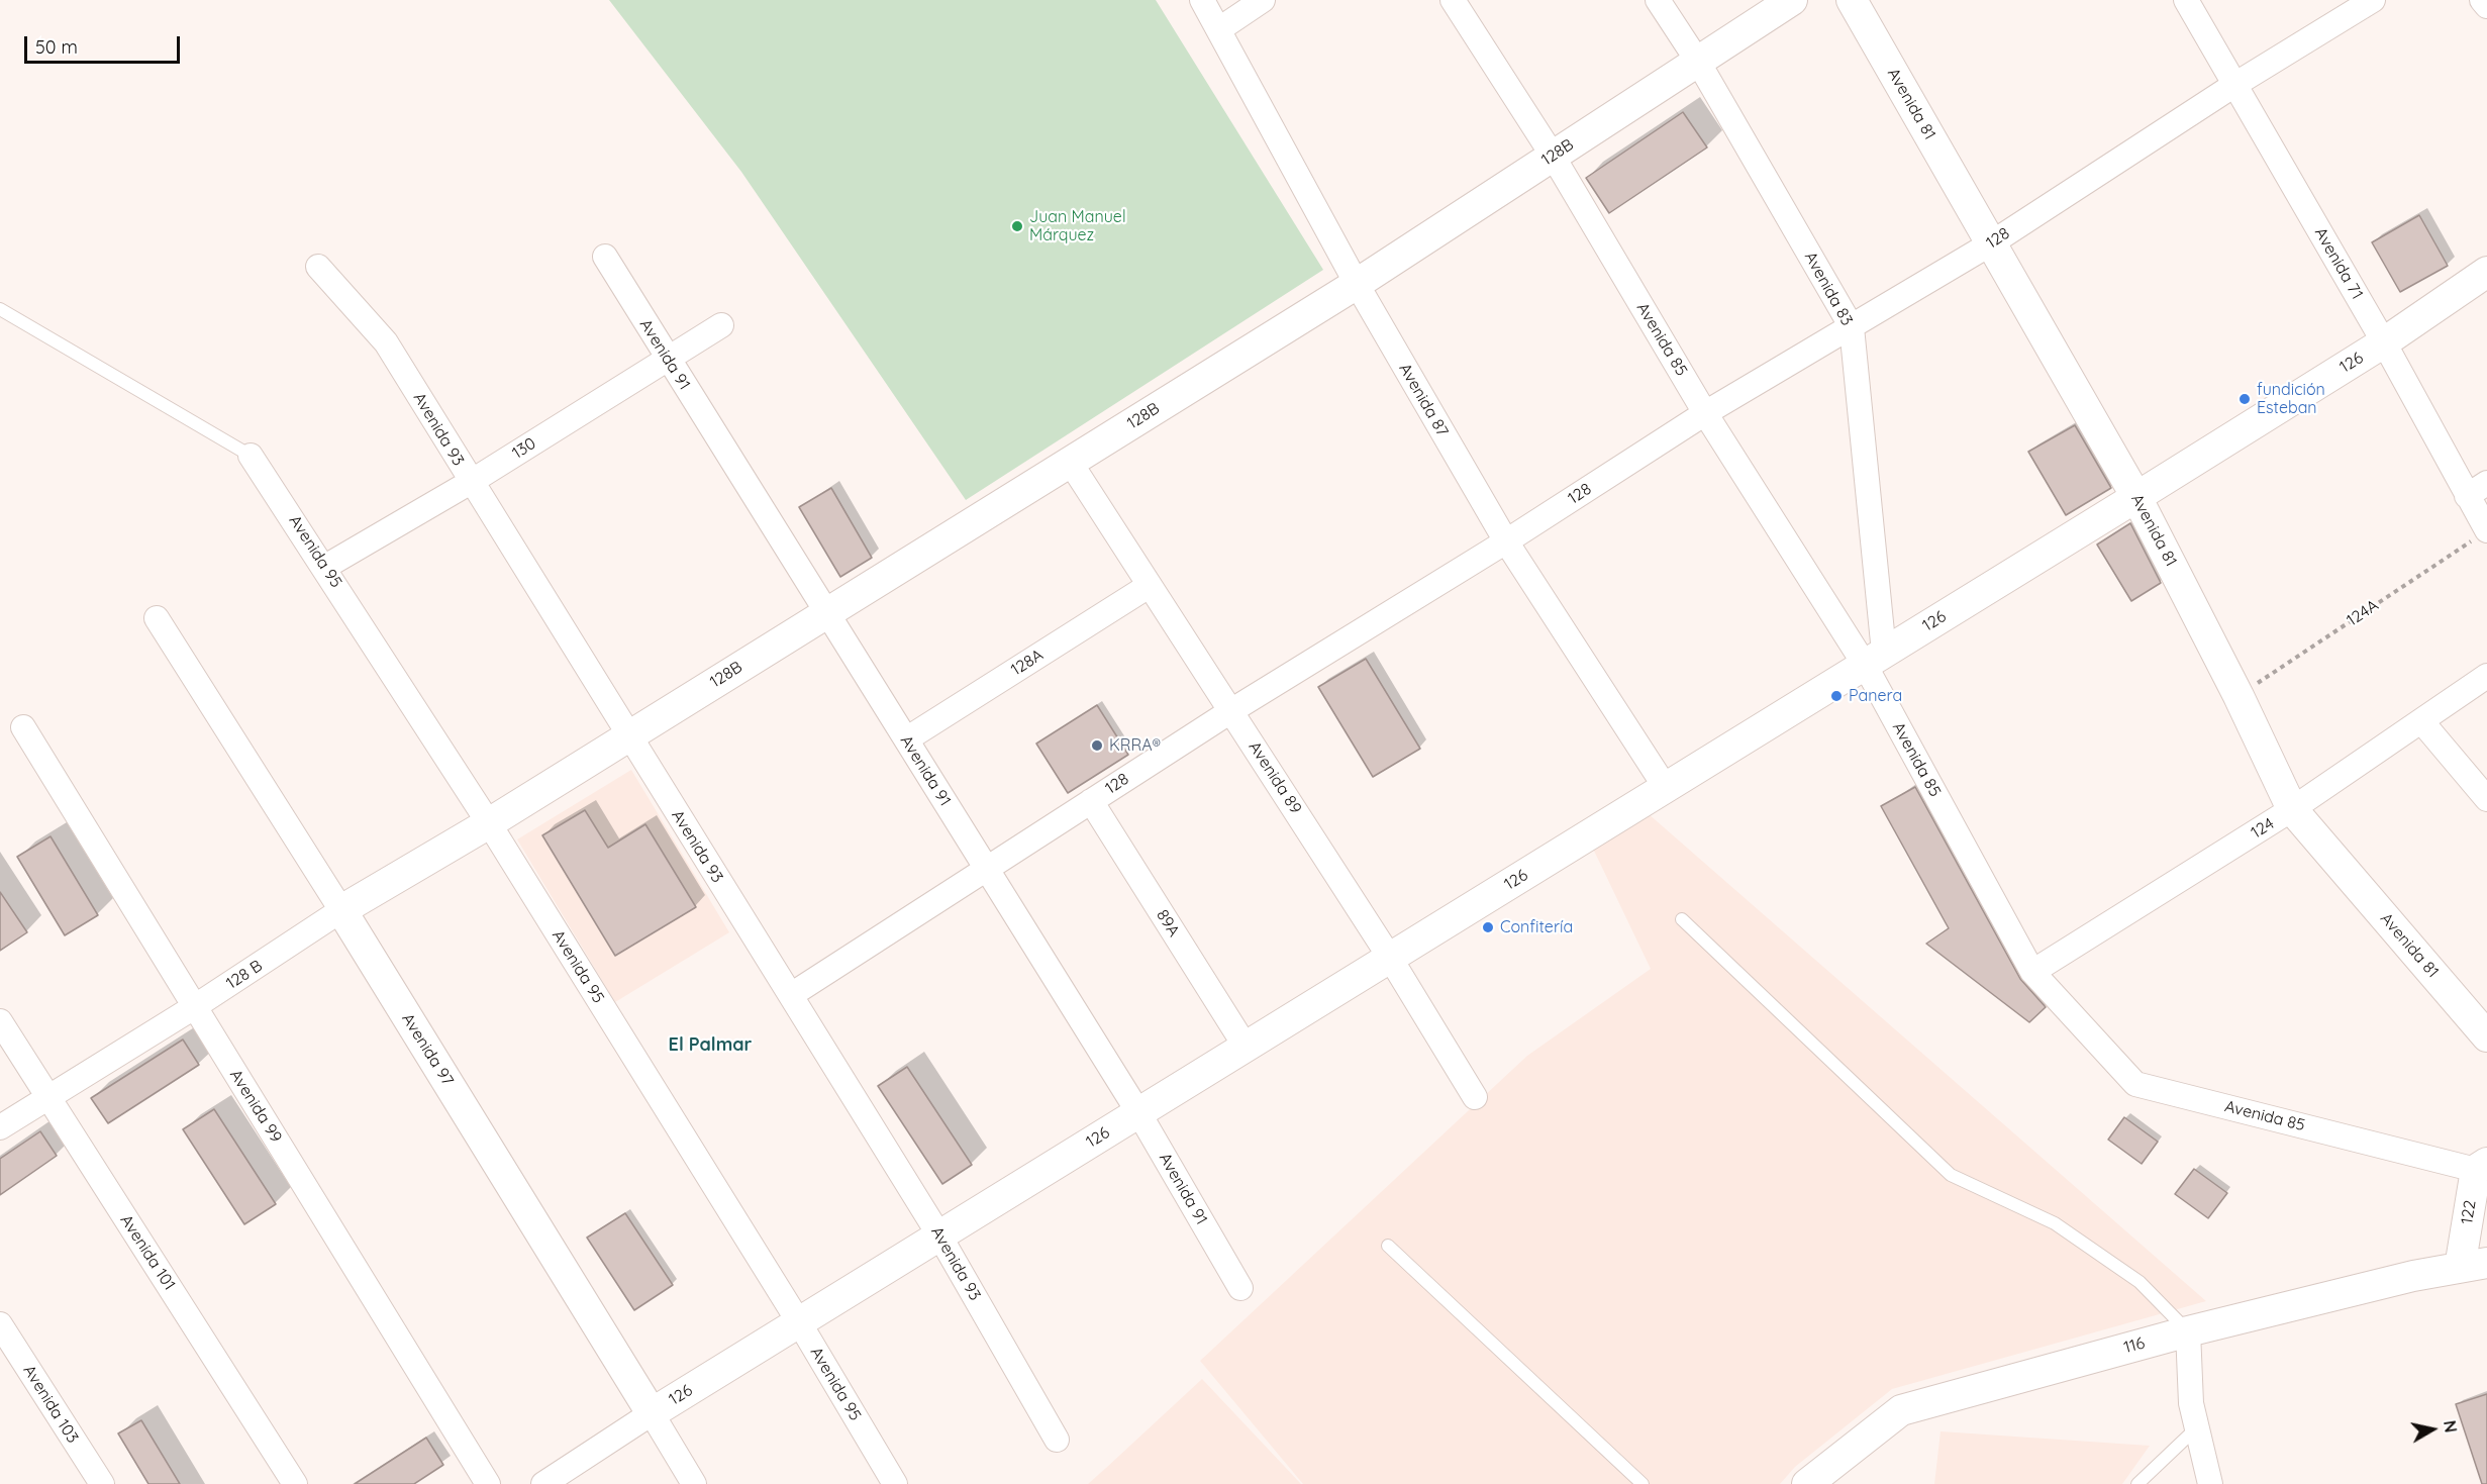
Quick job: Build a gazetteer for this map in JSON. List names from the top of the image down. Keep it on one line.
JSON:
{"streets":{"street":["Avenida 81","128B","128","Avenida 71","Avenida 83","Avenida 85","Avenida 91","126","Avenida 87","Avenida 93","130","Avenida 95","128A","Avenida 89","124","89A","128 B","Avenida 97","Avenida 99","122","Avenida 101","116","Avenida 103"],"path":["124A"]},"crossings":[["Avenida 81","128"],["Avenida 81","126"],["Avenida 81","124A"],["Avenida 81","124"],["128B","Avenida 83"],["128B","Avenida 85"],["128B","Avenida 91"],["128B","Avenida 87"],["128B","Avenida 93"],["128B","Avenida 95"],["128B","Avenida 89"],["128B","128 B"],["128","Avenida 71"],["128","Avenida 83"],["128","Avenida 85"],["128","Avenida 91"],["128","Avenida 87"],["128","Avenida 93"],["128","Avenida 89"],["128","89A"],["Avenida 71","126"],["Avenida 71","124A"],["Avenida 83","Avenida 85"],["Avenida 83","126"],["Avenida 85","126"],["Avenida 85","124"],["Avenida 85","122"],["Avenida 91","126"],["Avenida 91","130"],["Avenida 91","128A"],["126","Avenida 87"],["126","Avenida 93"],["126","Avenida 95"],["126","Avenida 89"],["126","89A"],["126","Avenida 97"],["Avenida 93","130"],["130","Avenida 95"],["Avenida 95","128 B"],["128A","Avenida 89"],["128 B","Avenida 97"],["128 B","Avenida 99"],["128 B","Avenida 101"],["122","116"]],"districts":["El Palmar"],"places":["Juan Manuel Márquez","fundición Esteban","Panera","KRRA®","Confitería"],"scale_bar":"50 m","north":"right"}
